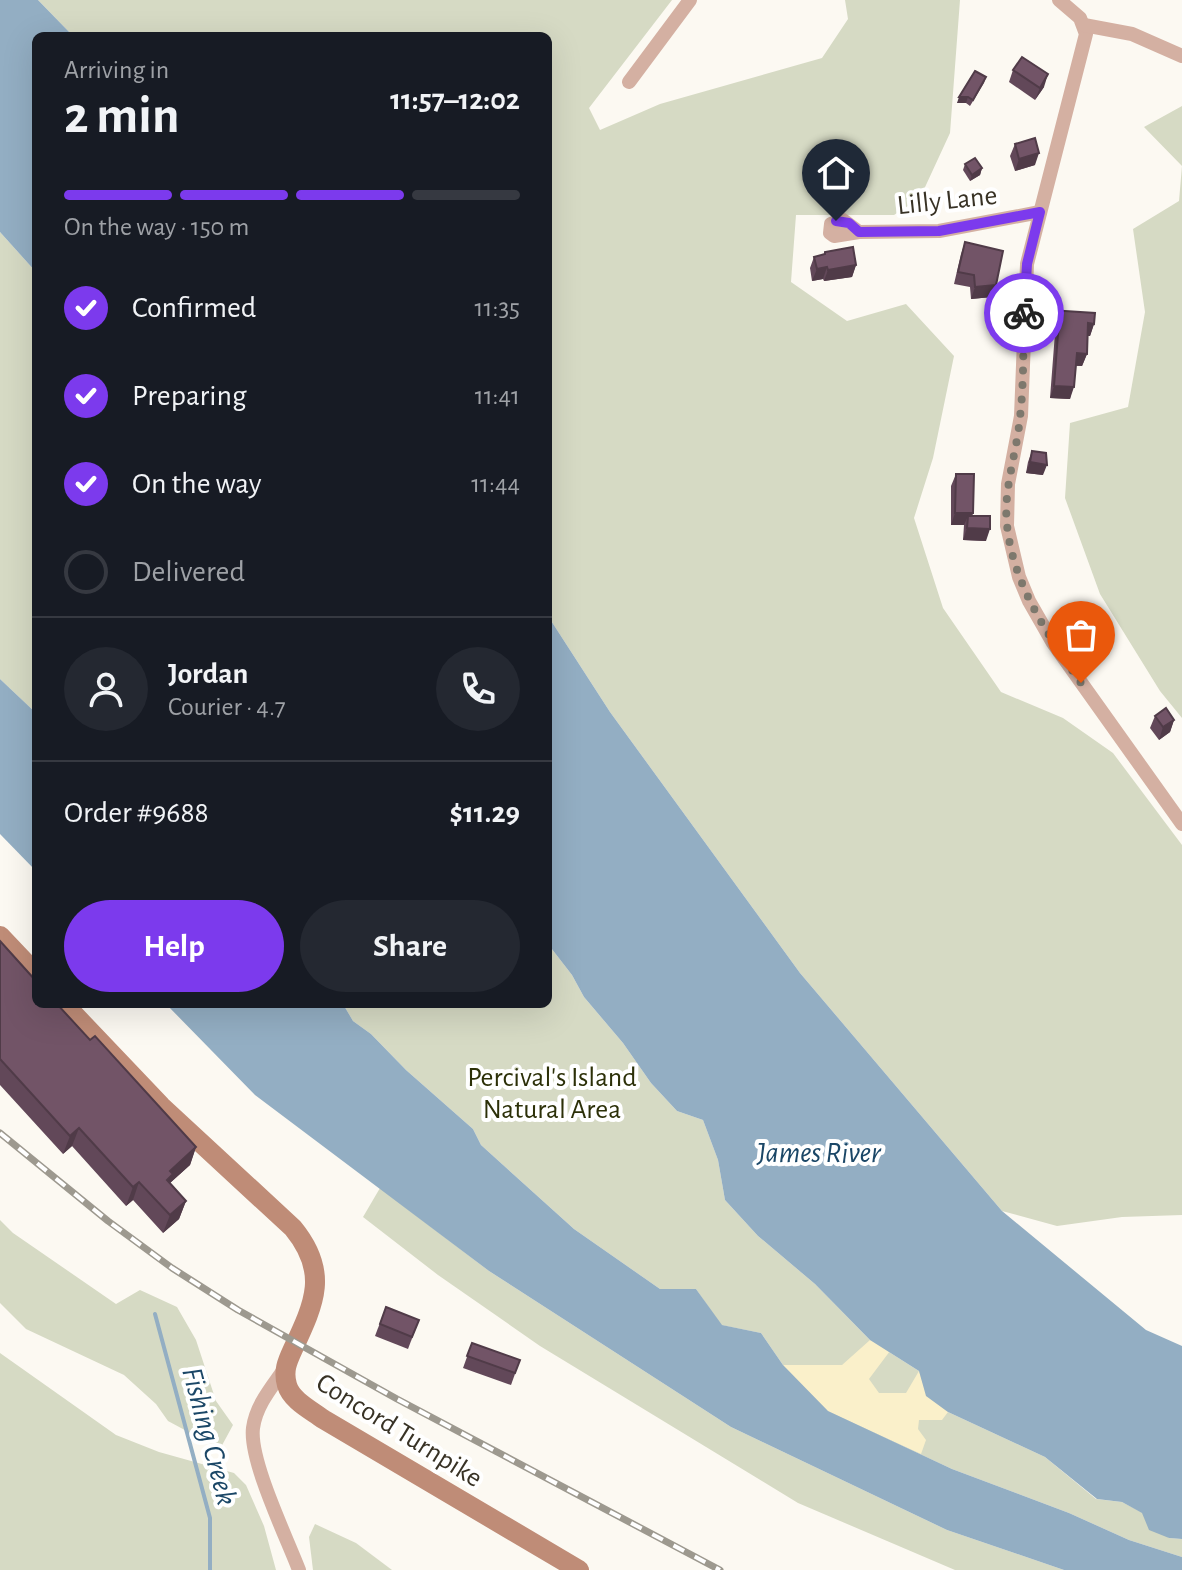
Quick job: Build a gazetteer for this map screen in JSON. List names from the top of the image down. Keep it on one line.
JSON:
{"streets":{"street":["Lilly Lane","Concord Turnpike"]},"water":["James River","Fishing Creek"],"parks":["Percival's Island Natural Area"],"page":{"heading":["2 min","Arriving in","11:57–12:02"],"panel":["Jordan","Courier · 4.7","Order #9688","$11.29"],"bar":"On the way · 150 m","list":[["Confirmed","11:35"],["Preparing","11:41"],["On the way","11:44"],"Delivered"],"buttons":["Help","Share"]}}
